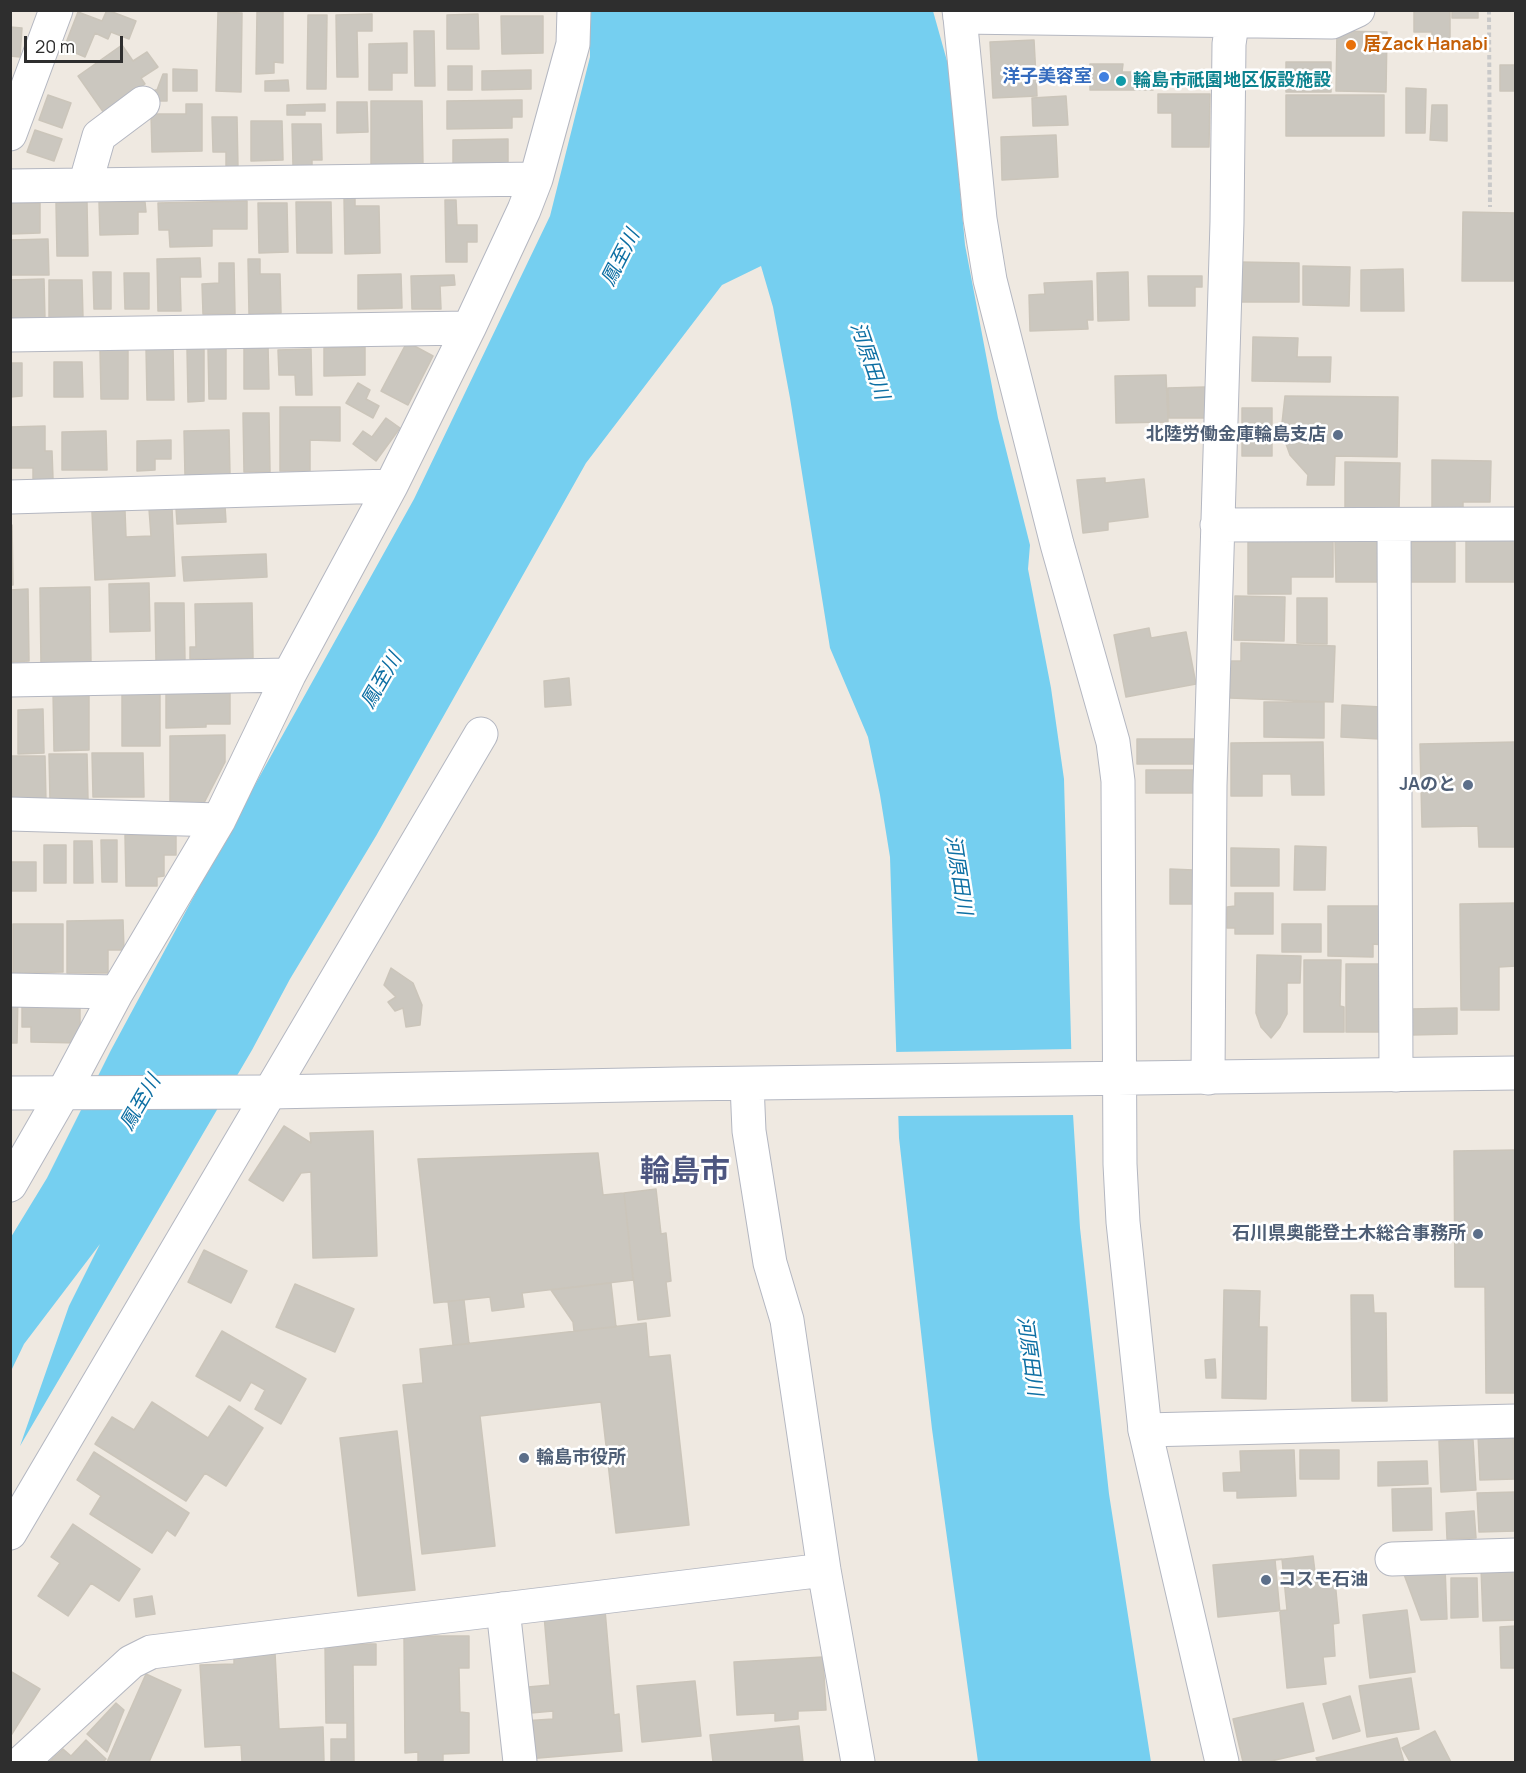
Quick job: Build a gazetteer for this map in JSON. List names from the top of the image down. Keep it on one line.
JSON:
{"districts":["輪島市"],"water":["鳳至川","河原田川"],"places":["居Zack Hanabi","洋子美容室","輪島市祇園地区仮設施設","北陸労働金庫輪島支店","JAのと","石川県奥能登土木総合事務所","輪島市役所","コスモ石油"],"scale_bar":"20 m"}
